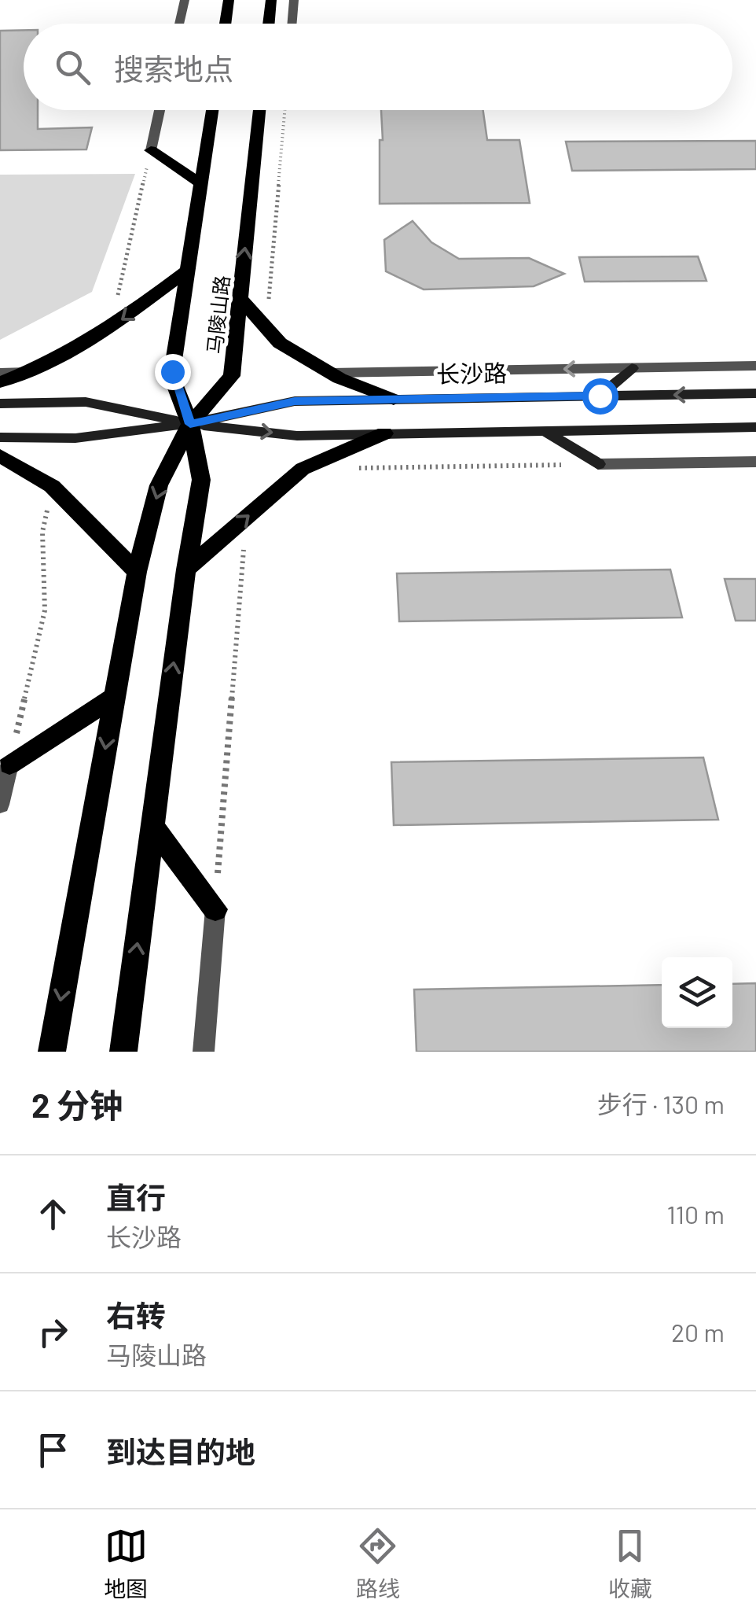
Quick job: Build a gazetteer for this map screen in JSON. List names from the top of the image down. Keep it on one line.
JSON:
{"streets":{"main road":["马陵山路","长沙路"]},"crossings":[["马陵山路","长沙路"]],"page":{"search":"搜索地点","heading":["2 分钟","步行 · 130 m"],"list":[["直行","长沙路","110 m"],["右转","马陵山路","20 m"],"到达目的地"],"nav":["地图","路线","收藏"]}}
